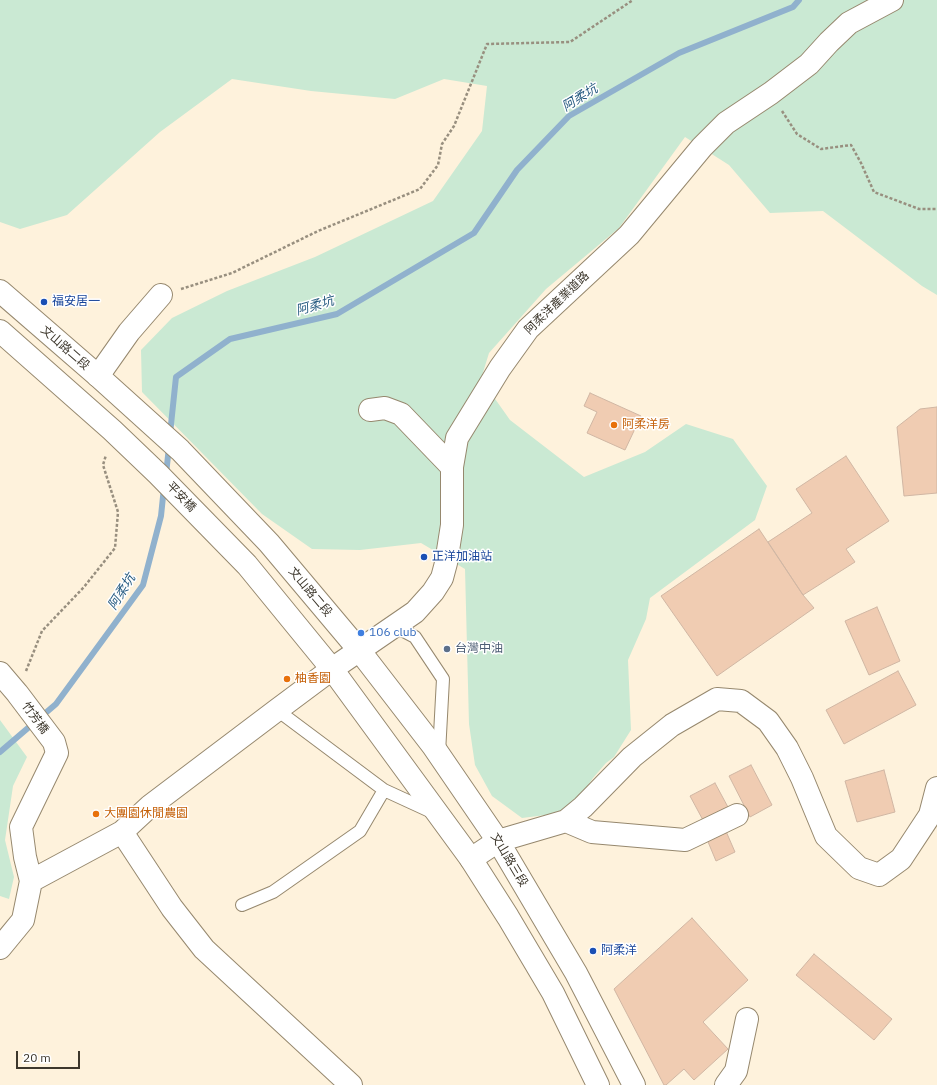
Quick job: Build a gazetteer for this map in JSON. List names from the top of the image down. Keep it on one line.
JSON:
{"streets":{"street":["阿柔洋產業道路","文山路二段","平安橋","竹芳橋","文山路三段"]},"crossings":[["阿柔洋產業道路","文山路二段"],["阿柔洋產業道路","平安橋"],["阿柔洋產業道路","竹芳橋"],["阿柔洋產業道路","文山路三段"],["文山路二段","文山路三段"]],"water":["阿柔坑"],"places":["福安居一","阿柔洋房","正洋加油站","106 club","台灣中油","柚香園","大團園休閒農園","阿柔洋"],"scale_bar":"20 m"}
